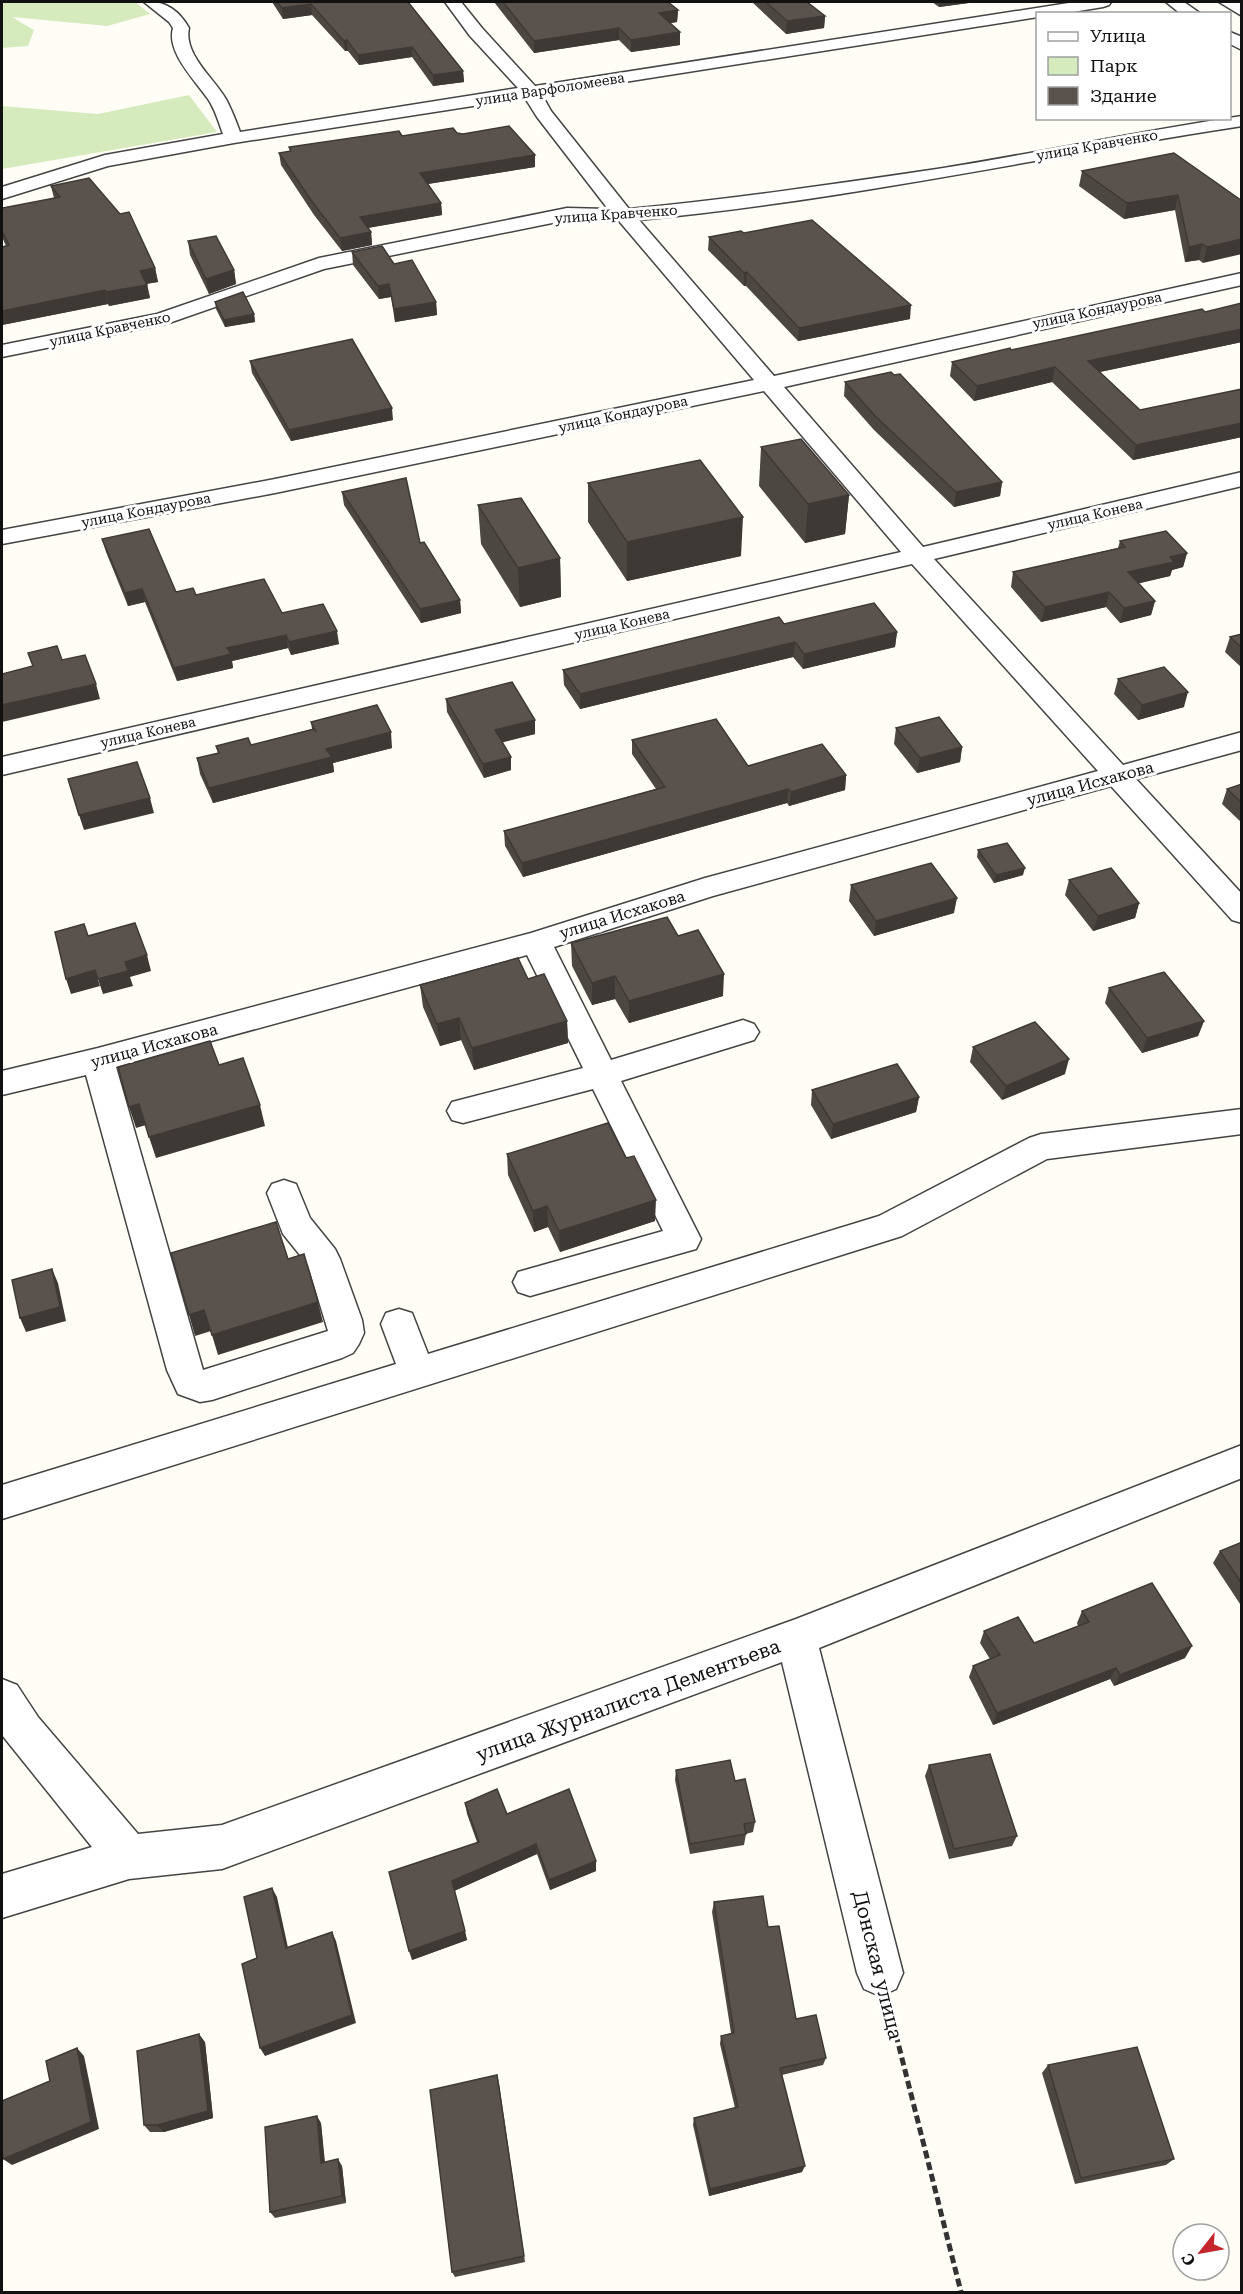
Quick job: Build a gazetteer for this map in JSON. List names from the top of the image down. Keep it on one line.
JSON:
{"streets":{"street":["улица Варфоломеева","улица Кравченко","улица Кондаурова","улица Конева","улица Исхакова","улица Журналиста Дементьева","Донская улица"]},"crossings":[["улица Журналиста Дементьева","Донская улица"]],"legend":["Улица","Парк","Здание"],"north":"bottom left"}
